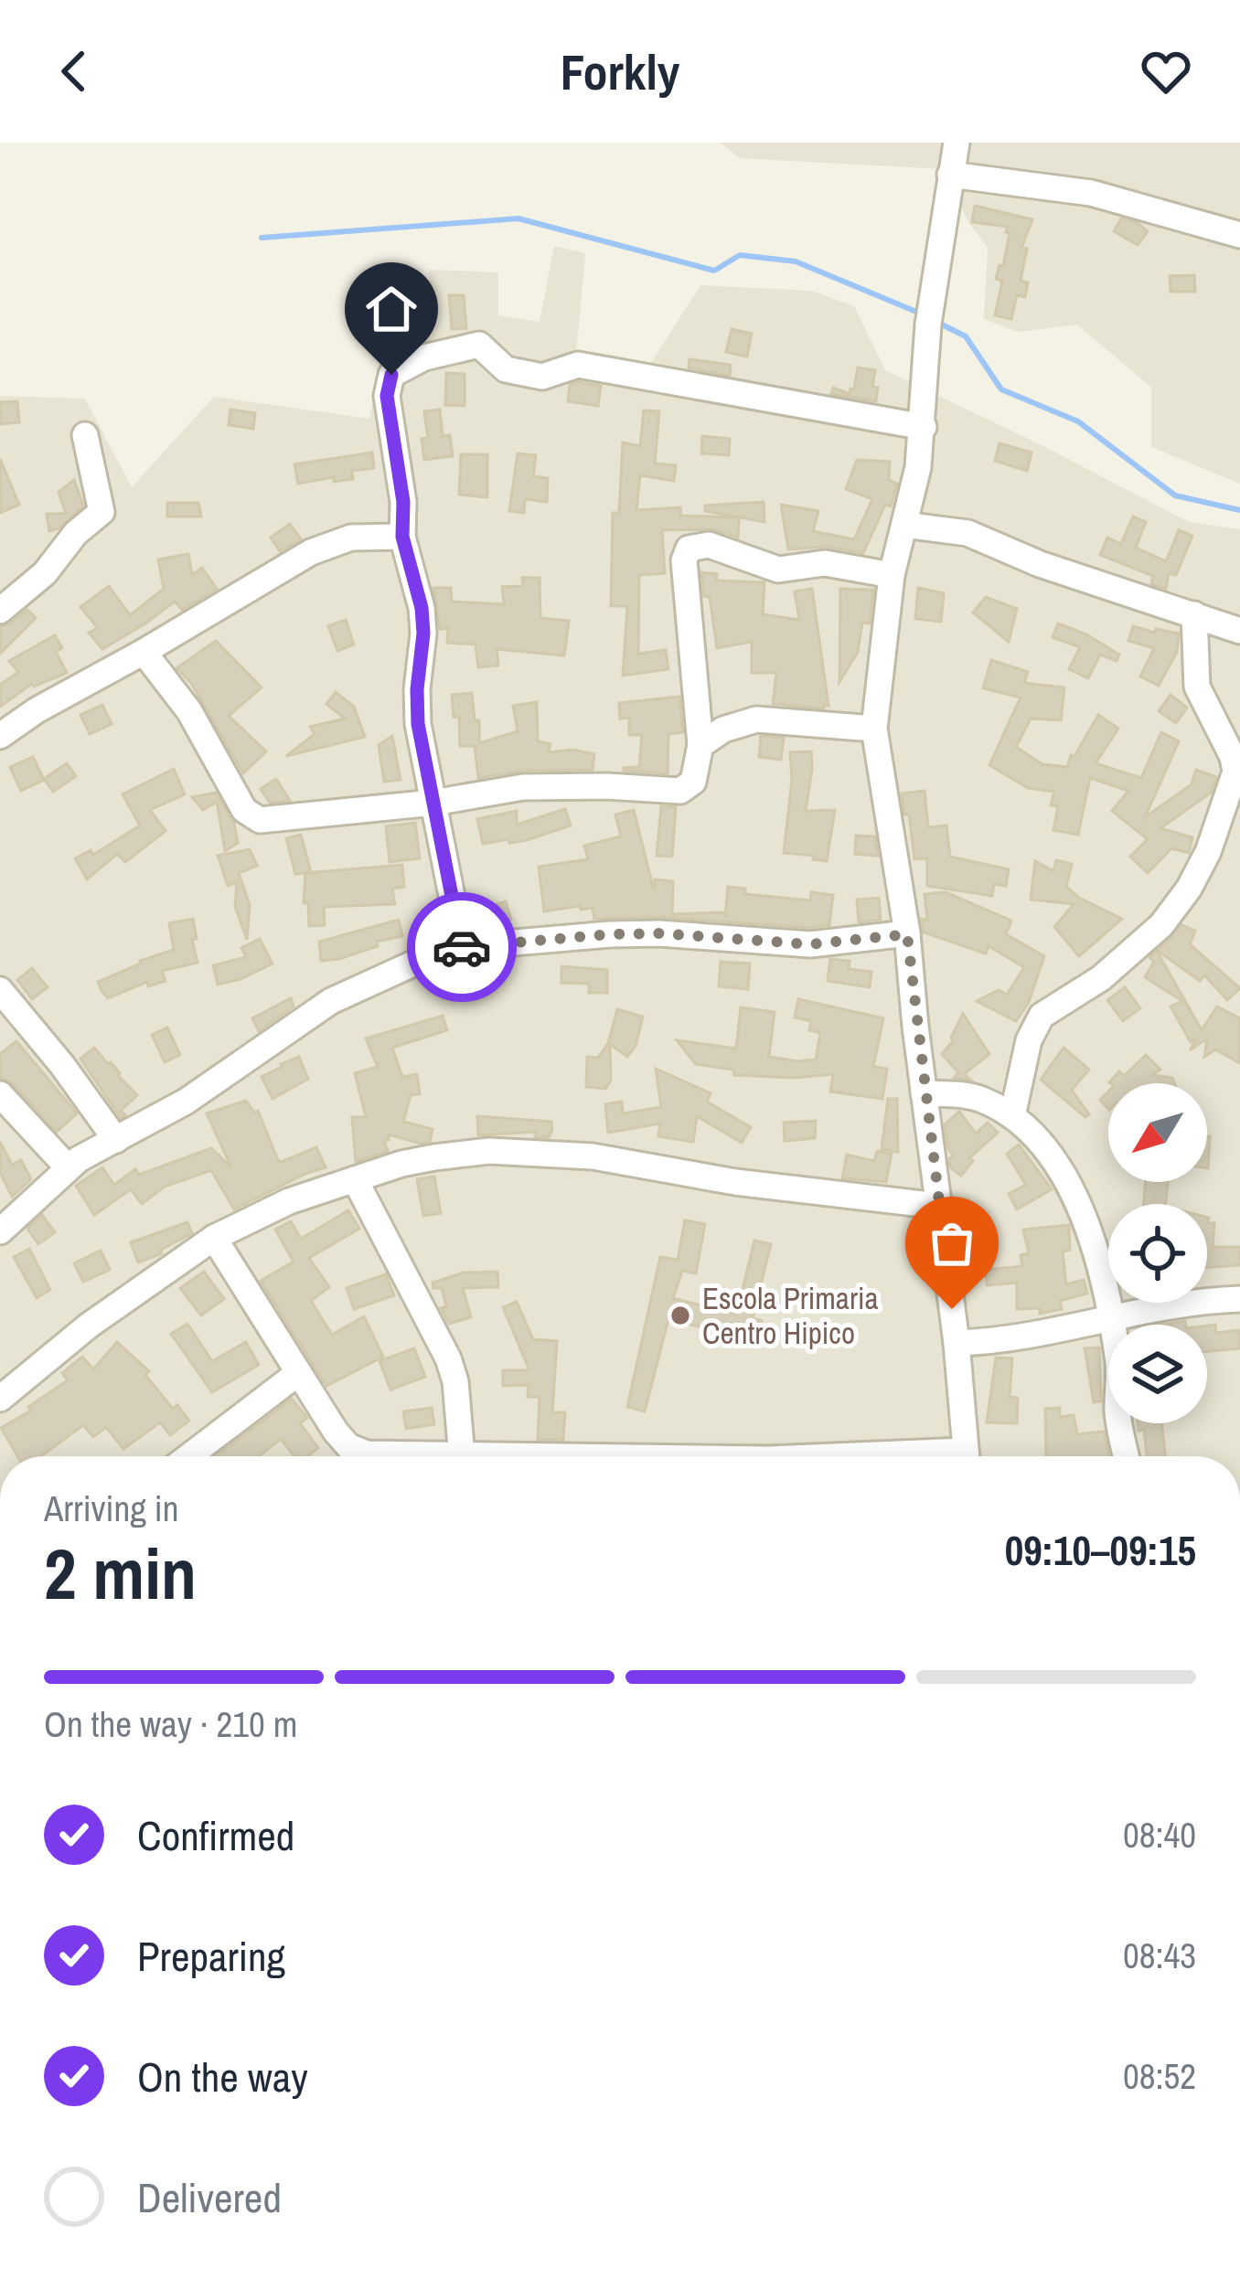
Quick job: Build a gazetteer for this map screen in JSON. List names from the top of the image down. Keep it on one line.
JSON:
{"places":["Escola Primaria Centro Hipico"],"north":"bottom left","page":{"header":"Forkly","heading":["2 min","Arriving in","09:10–09:15"],"bar":"On the way · 210 m","list":[["Confirmed","08:40"],["Preparing","08:43"],["On the way","08:52"],"Delivered"]}}
